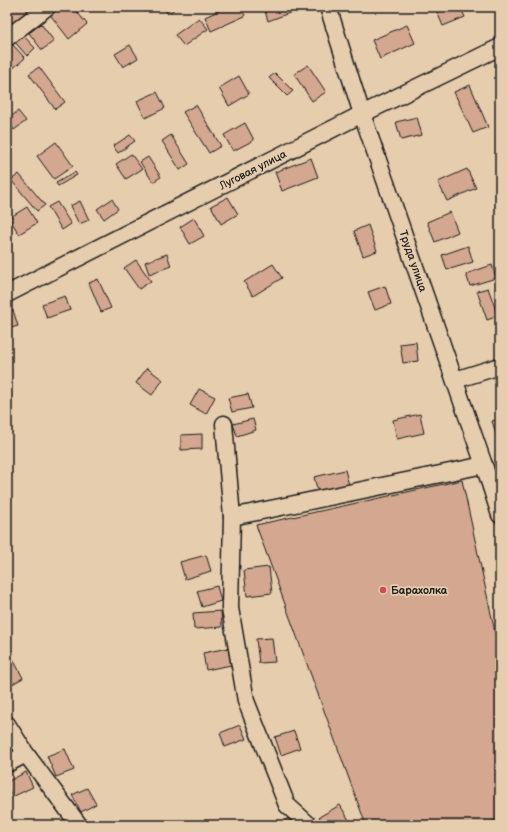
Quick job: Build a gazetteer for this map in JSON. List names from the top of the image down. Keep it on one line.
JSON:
{"streets":{"street":["Луговая улица","Труда улица"]},"crossings":[["Луговая улица","Труда улица"]],"places":["Барахолка"]}
